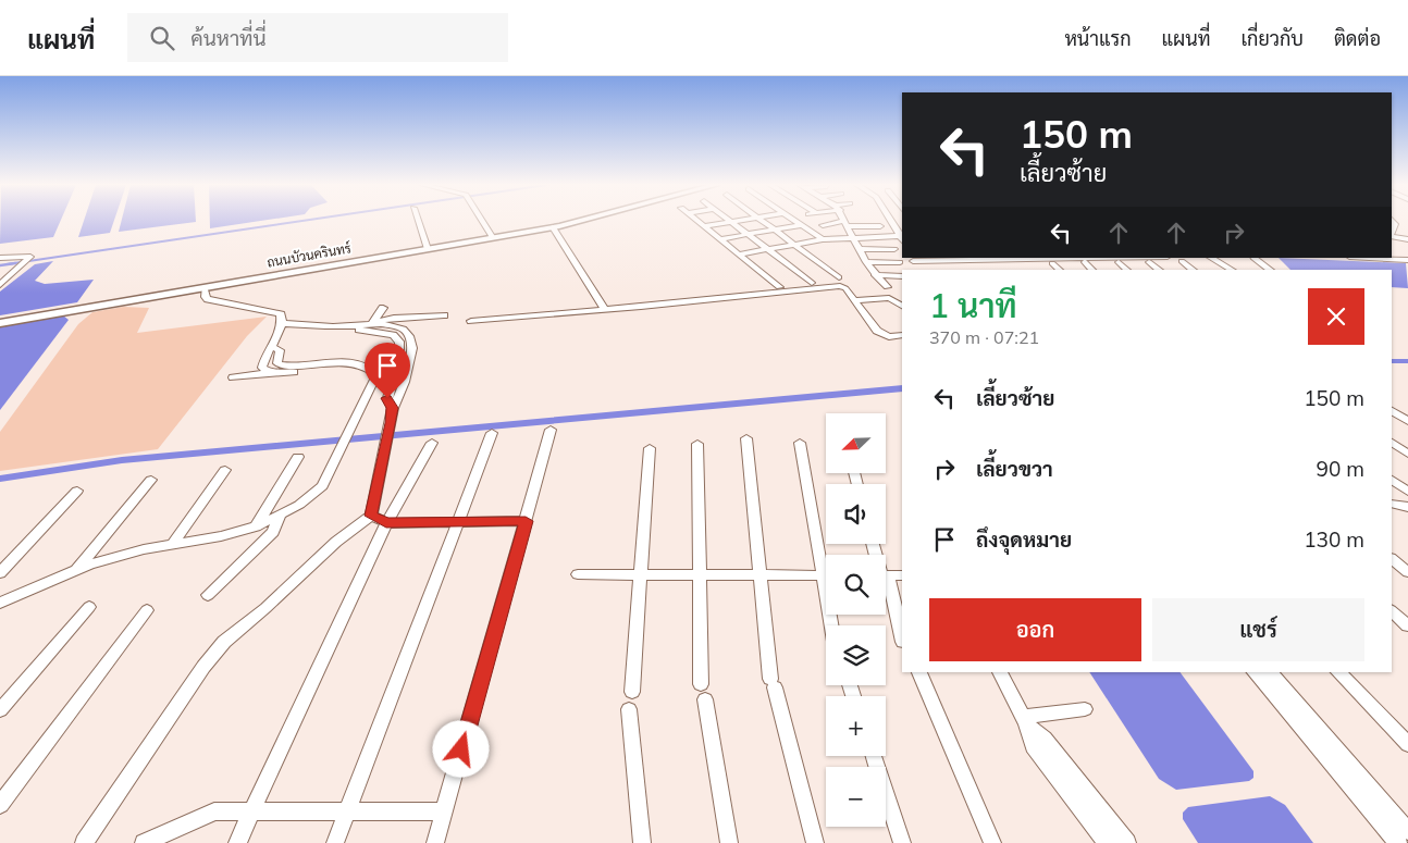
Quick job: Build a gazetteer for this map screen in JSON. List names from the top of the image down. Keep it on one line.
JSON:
{"streets":{"street":["ถนนบัวนครินทร์"]},"north":"bottom left","page":{"header":"แผนที่","search":"ค้นหาที่นี่","nav":["หน้าแรก","แผนที่","เกี่ยวกับ","ติดต่อ"],"turn":["150 m","เลี้ยวซ้าย"],"heading":["1 นาที","370 m · 07:21"],"list":[{"name":"เลี้ยวซ้าย","value":"150 m"},{"name":"เลี้ยวขวา","value":"90 m"},{"name":"ถึงจุดหมาย","value":"130 m"}],"map_buttons":["+","−"],"buttons":["ออก","แชร์"]}}
